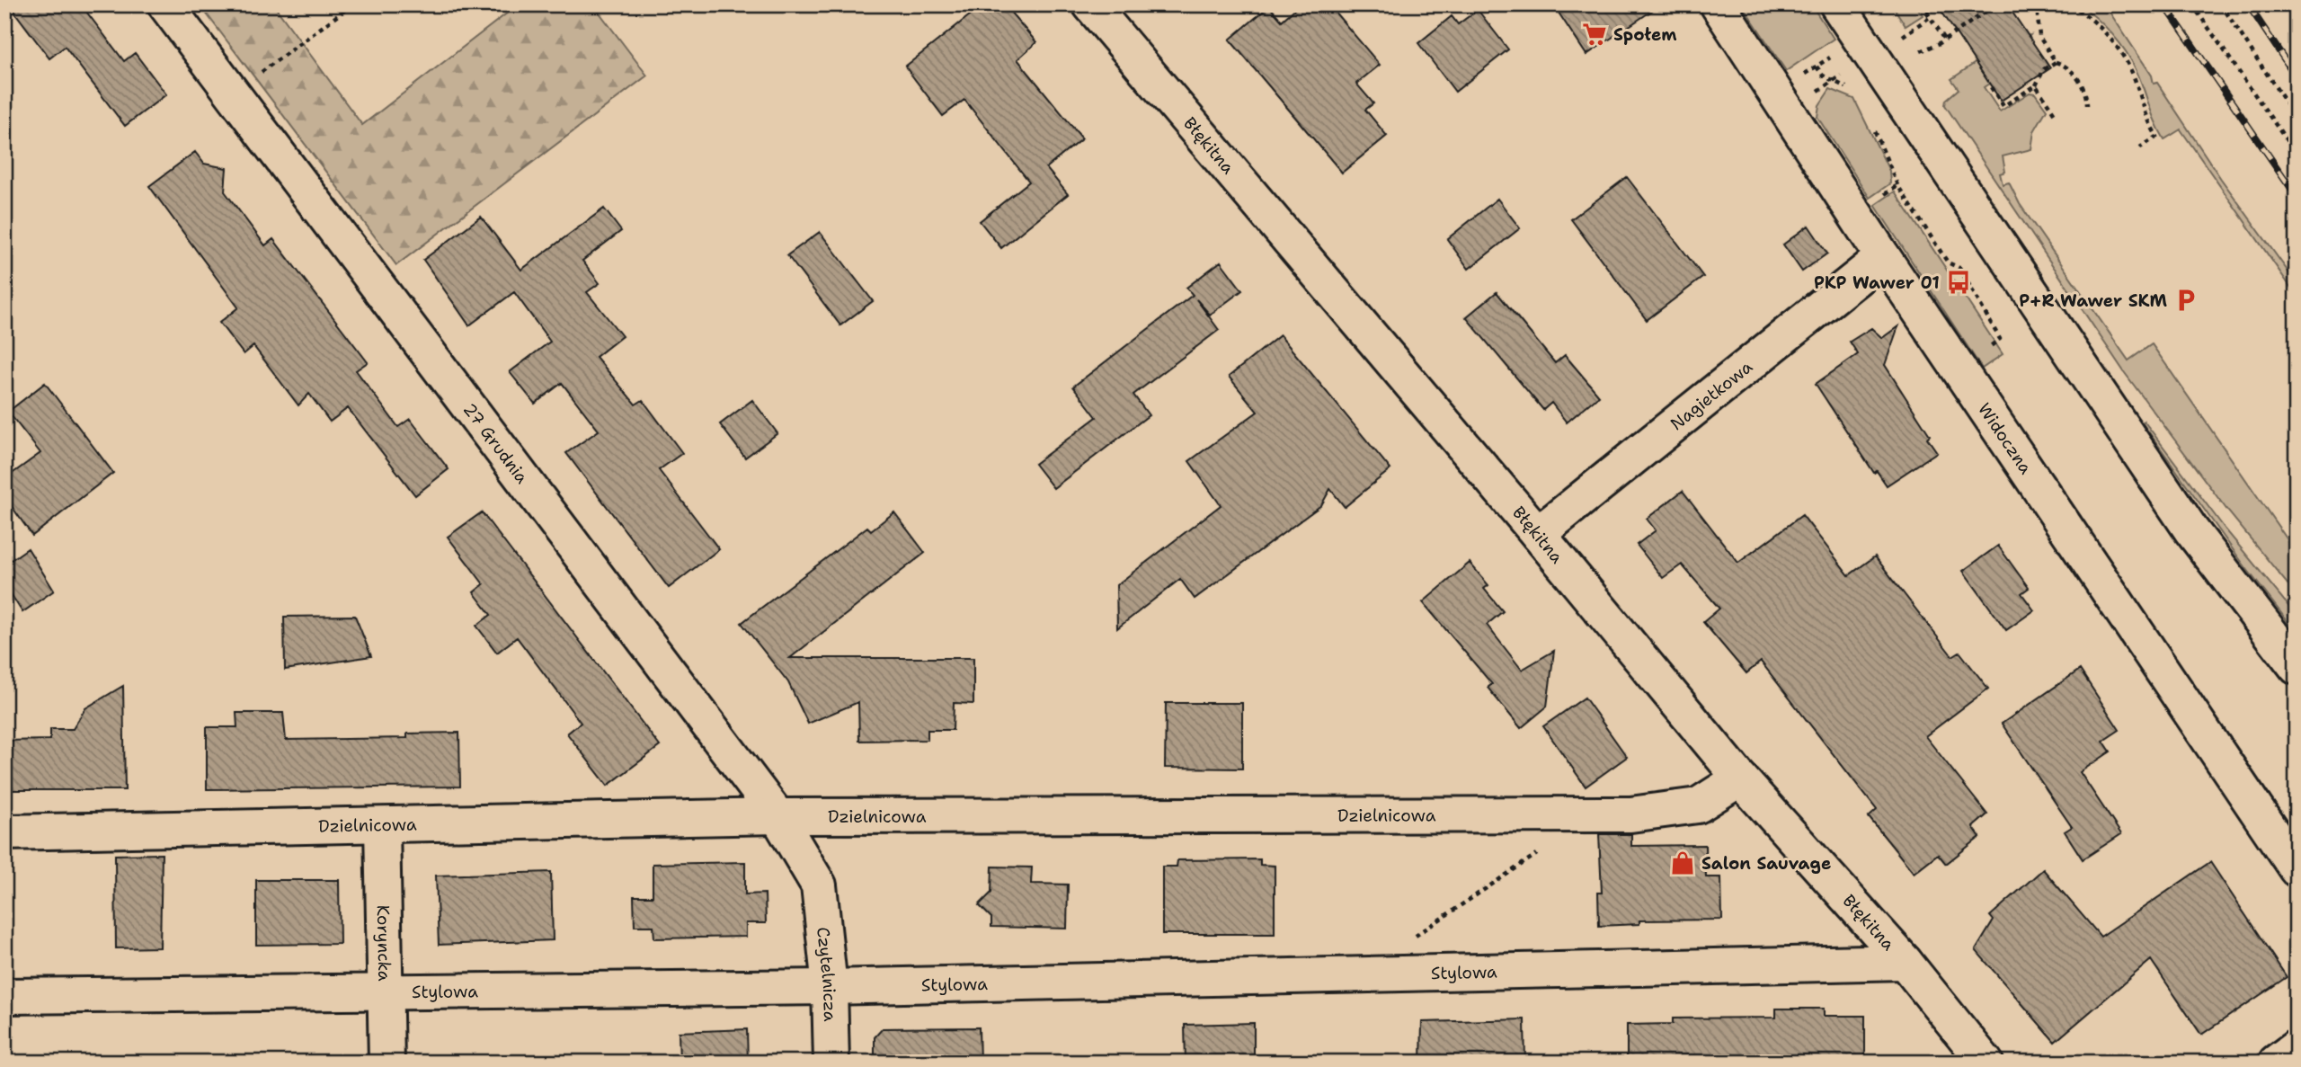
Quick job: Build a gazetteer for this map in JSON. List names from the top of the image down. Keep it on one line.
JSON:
{"streets":{"street":["Błękitna","Nagietkowa","Widoczna","27 Grudnia","Dzielnicowa","Koryncka","Stylowa","Czytelnicza"]},"crossings":[["Błękitna","Nagietkowa"],["Błękitna","Dzielnicowa"],["Błękitna","Stylowa"],["Nagietkowa","Widoczna"],["27 Grudnia","Dzielnicowa"],["27 Grudnia","Czytelnicza"],["Dzielnicowa","Koryncka"],["Koryncka","Stylowa"],["Stylowa","Czytelnicza"]],"places":{"supermarket":["Społem"],"bus stop":["PKP Wawer 01"],"parking":["P+R Wawer SKM"],"shop":["Salon Sauvage"]}}
